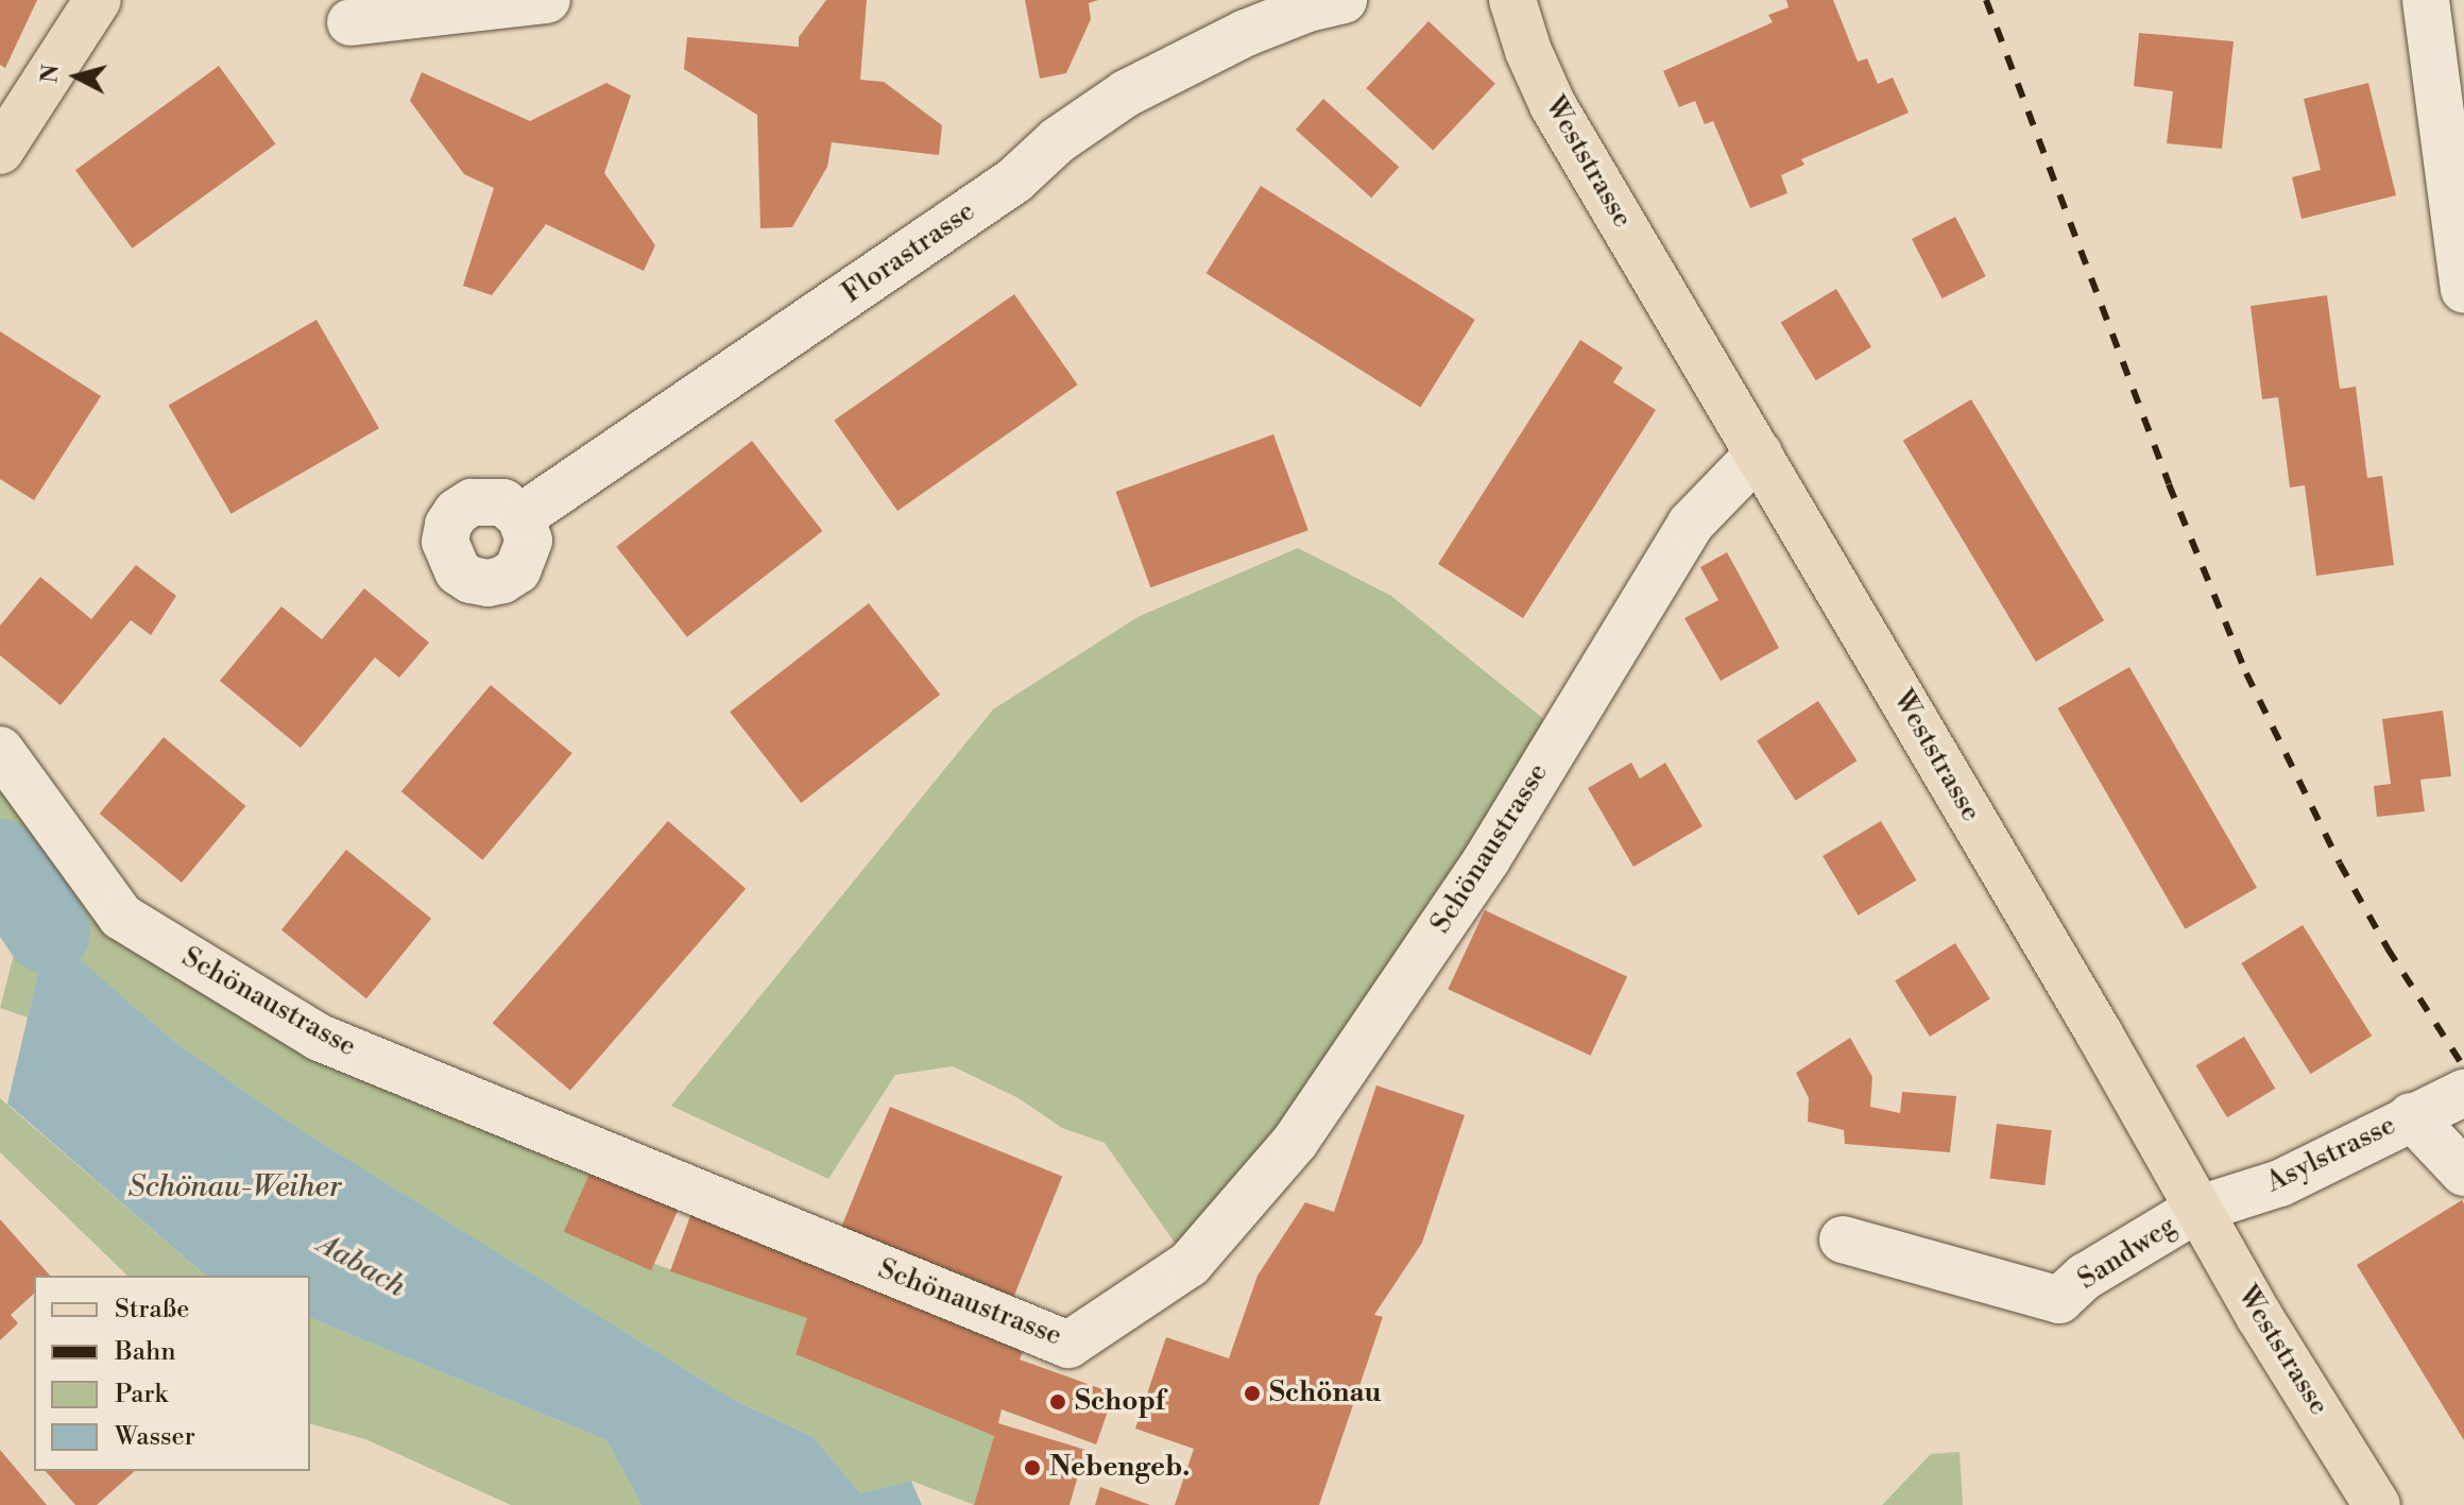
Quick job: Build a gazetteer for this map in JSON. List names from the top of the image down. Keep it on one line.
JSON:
{"streets":{"main road":["Weststrasse"],"street":["Florastrasse","Schönaustrasse","Asylstrasse","Sandweg"]},"crossings":[["Weststrasse","Schönaustrasse"],["Weststrasse","Asylstrasse"],["Weststrasse","Sandweg"],["Asylstrasse","Sandweg"]],"water":["Schönau-Weiher","Aabach"],"places":["Schönau","Schopf","Nebengeb."],"legend":["Straße","Bahn","Park","Wasser"],"north":"left"}
